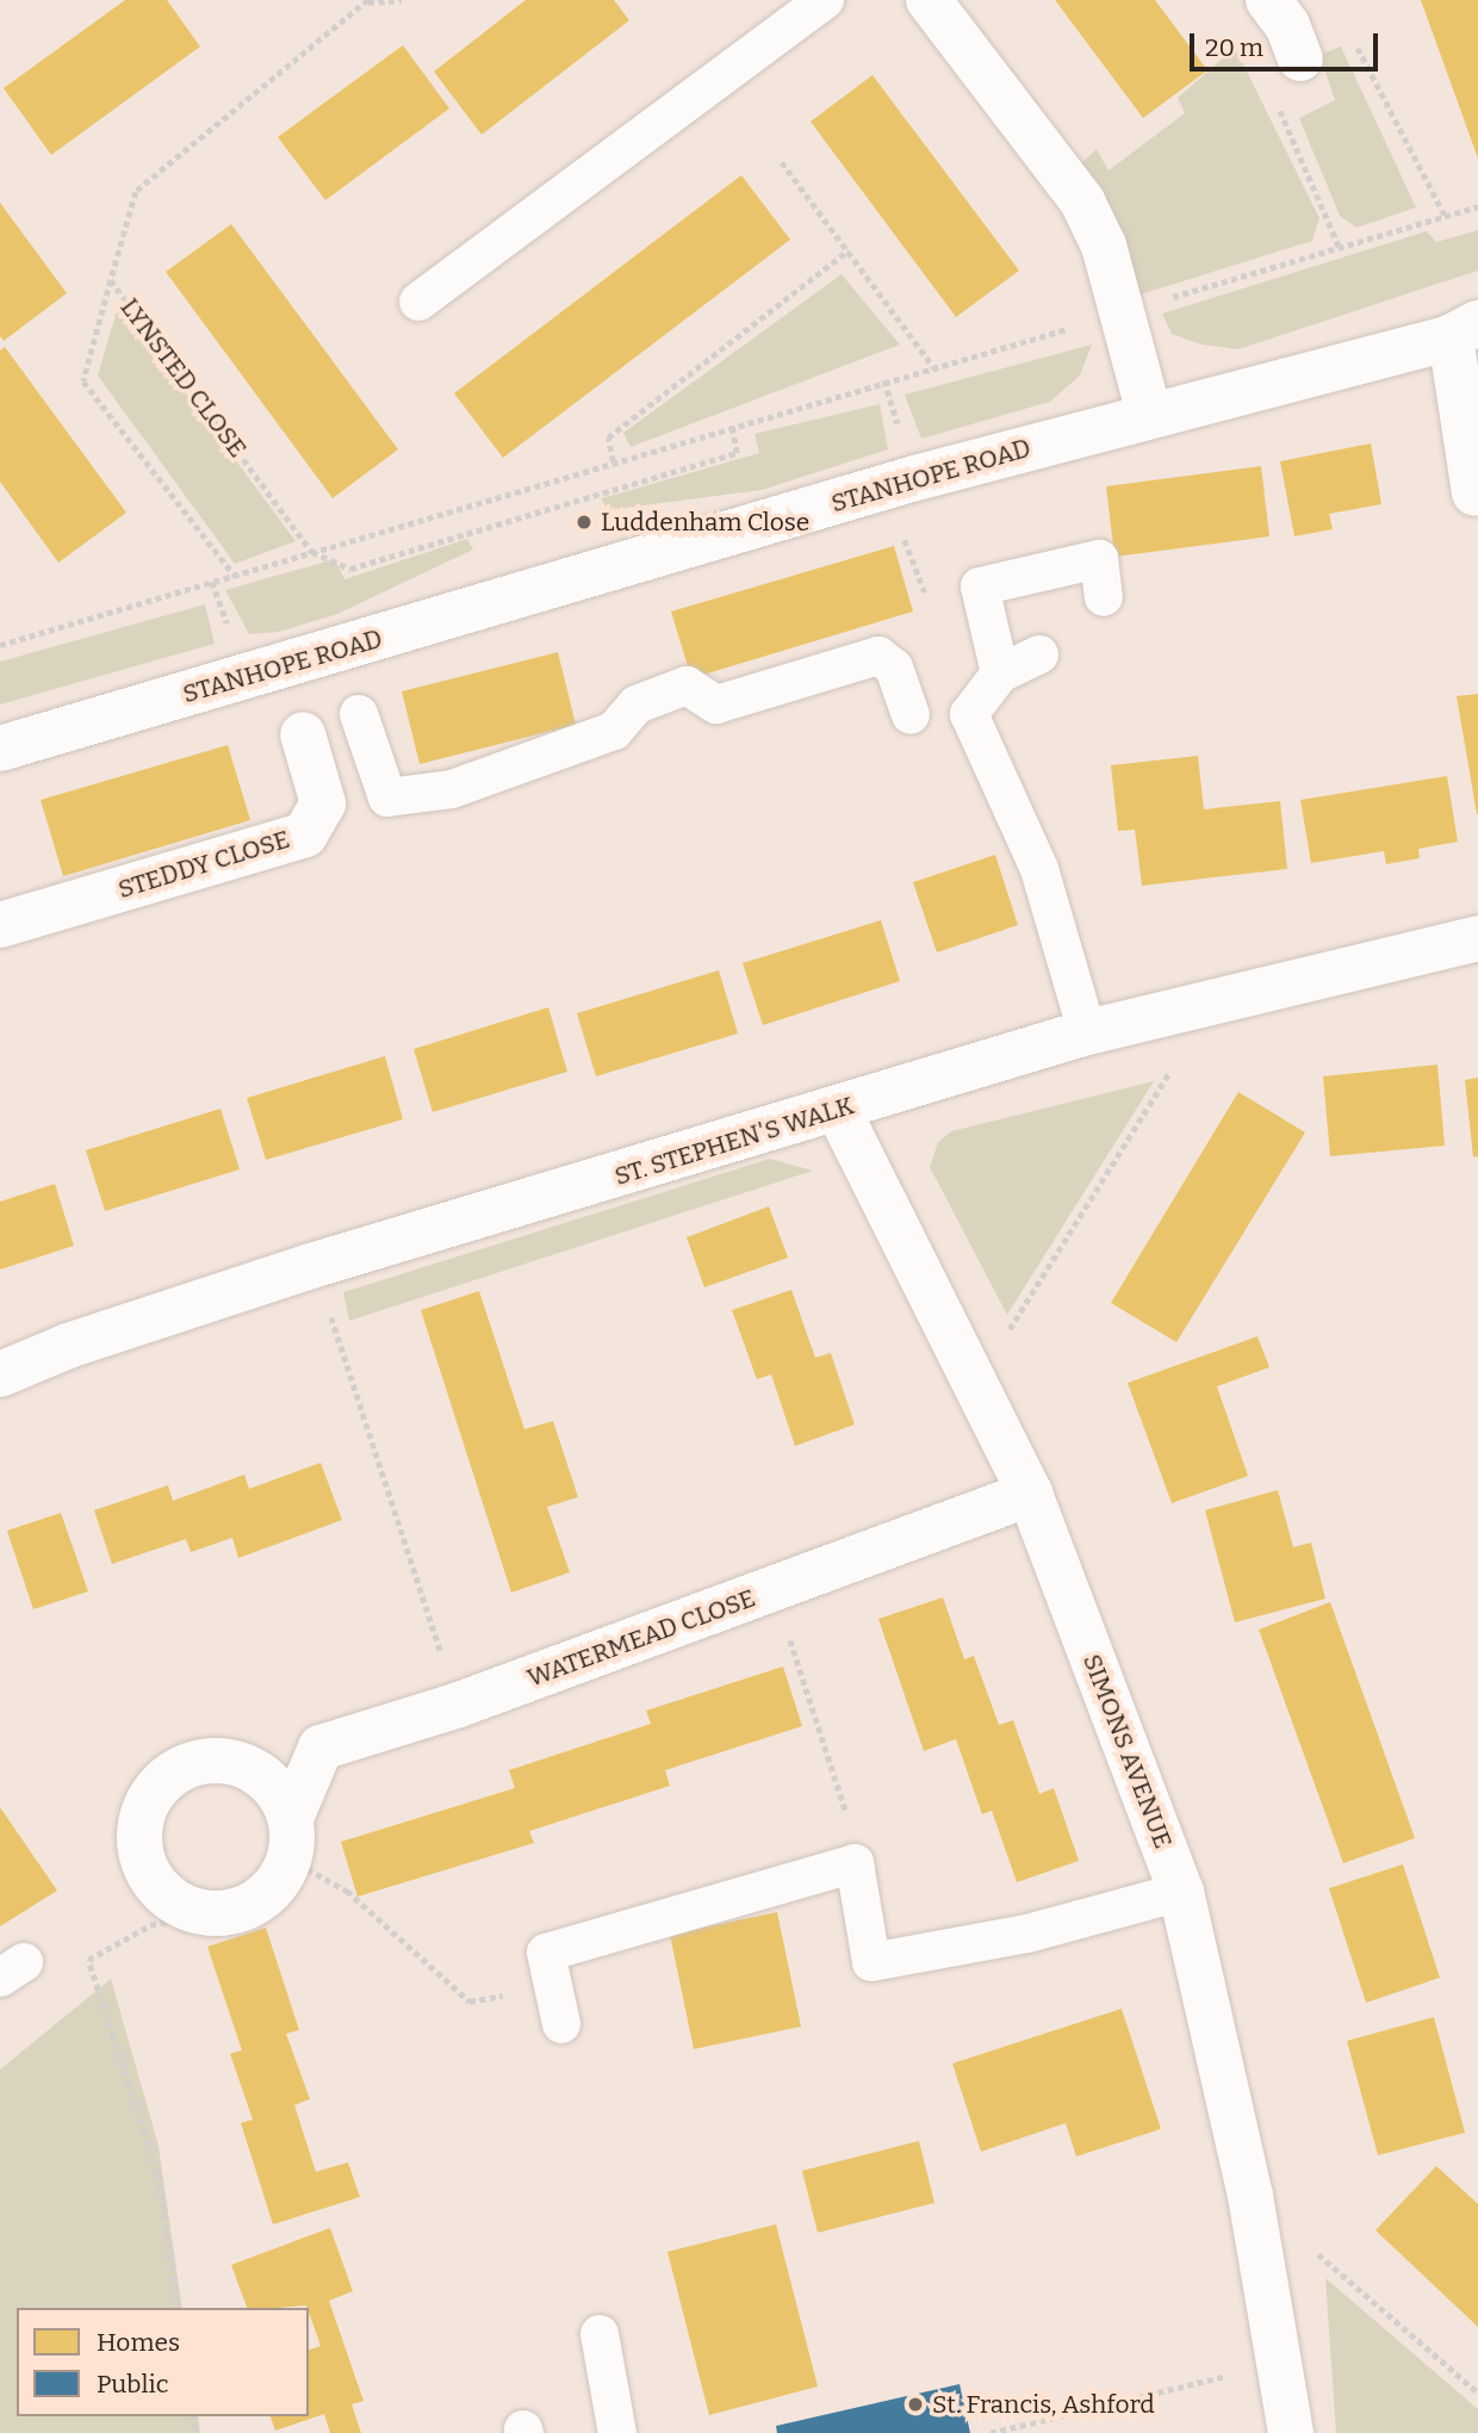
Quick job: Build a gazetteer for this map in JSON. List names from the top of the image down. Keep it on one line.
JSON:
{"streets":{"street":["STANHOPE ROAD","STEDDY CLOSE","ST. STEPHEN'S WALK","WATERMEAD CLOSE","SIMONS AVENUE"],"path":["LYNSTED CLOSE"]},"crossings":[["ST. STEPHEN'S WALK","SIMONS AVENUE"],["WATERMEAD CLOSE","SIMONS AVENUE"]],"places":["Luddenham Close","St. Francis, Ashford"],"legend":["Homes","Public"],"scale_bar":"20 m"}
